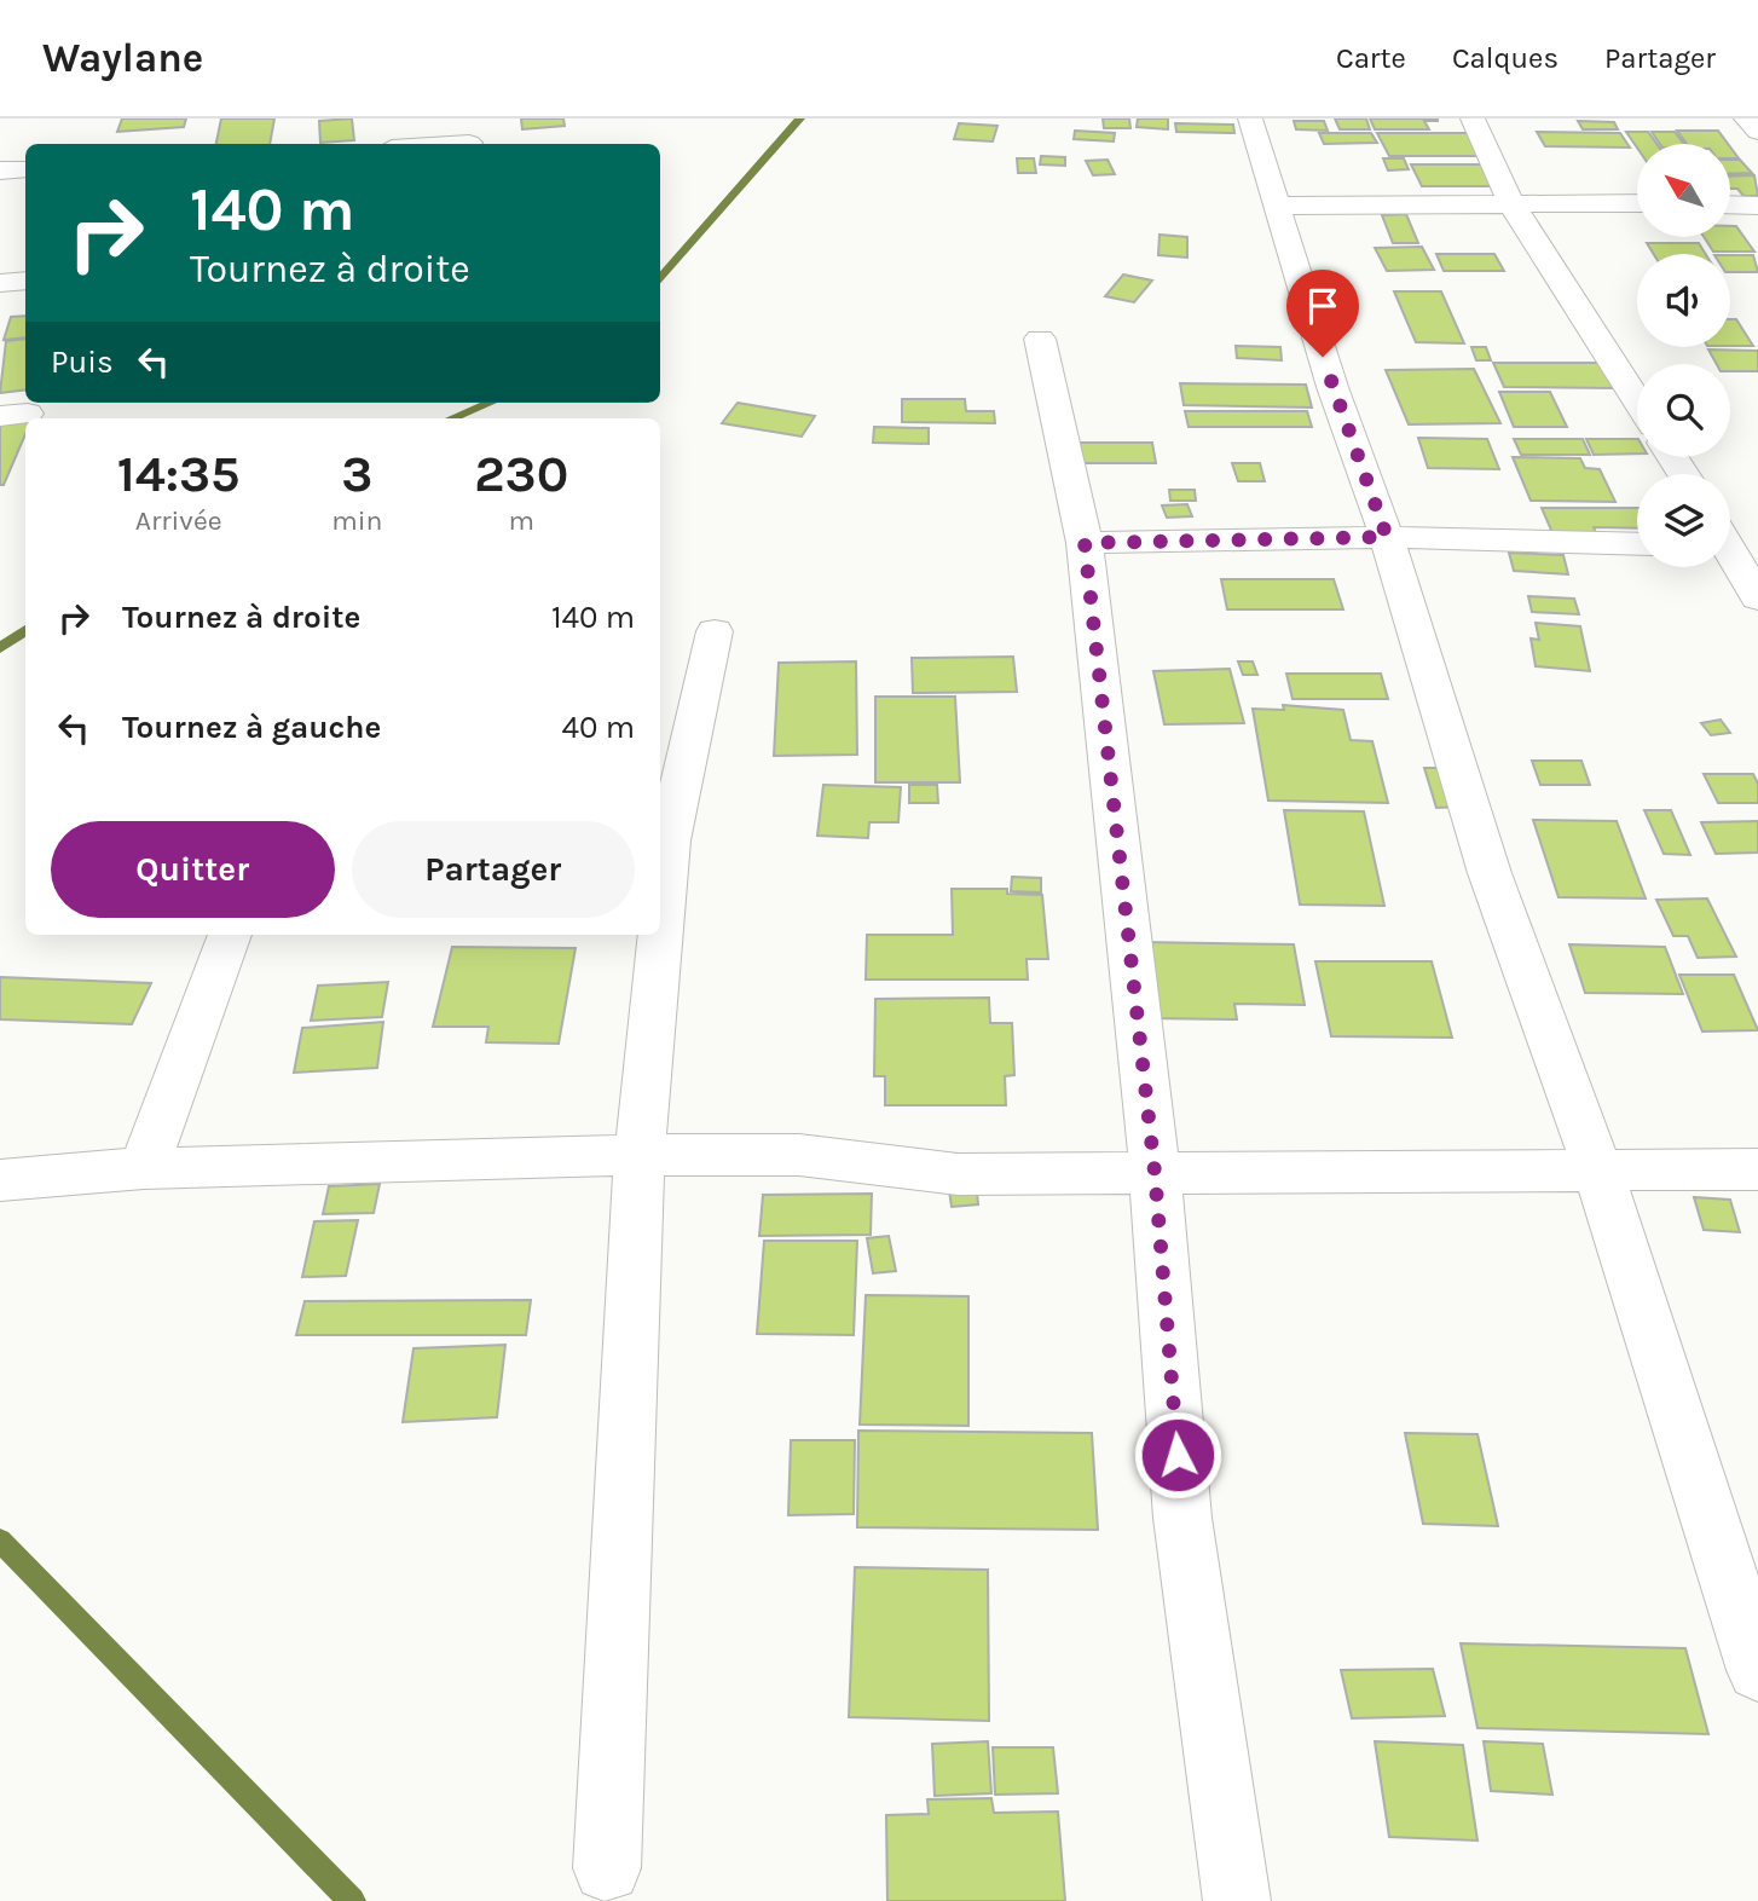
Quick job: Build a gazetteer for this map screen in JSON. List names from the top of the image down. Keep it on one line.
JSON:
{"north":"top left","page":{"header":"Waylane","nav":["Carte","Calques","Partager"],"turn":["140 m","Tournez à droite"],"then":"Puis","eta":["14:35","Arrivée","3","min","230","m"],"list":[{"name":"Tournez à droite","value":"140 m"},{"name":"Tournez à gauche","value":"40 m"}],"buttons":["Quitter","Partager"]}}
